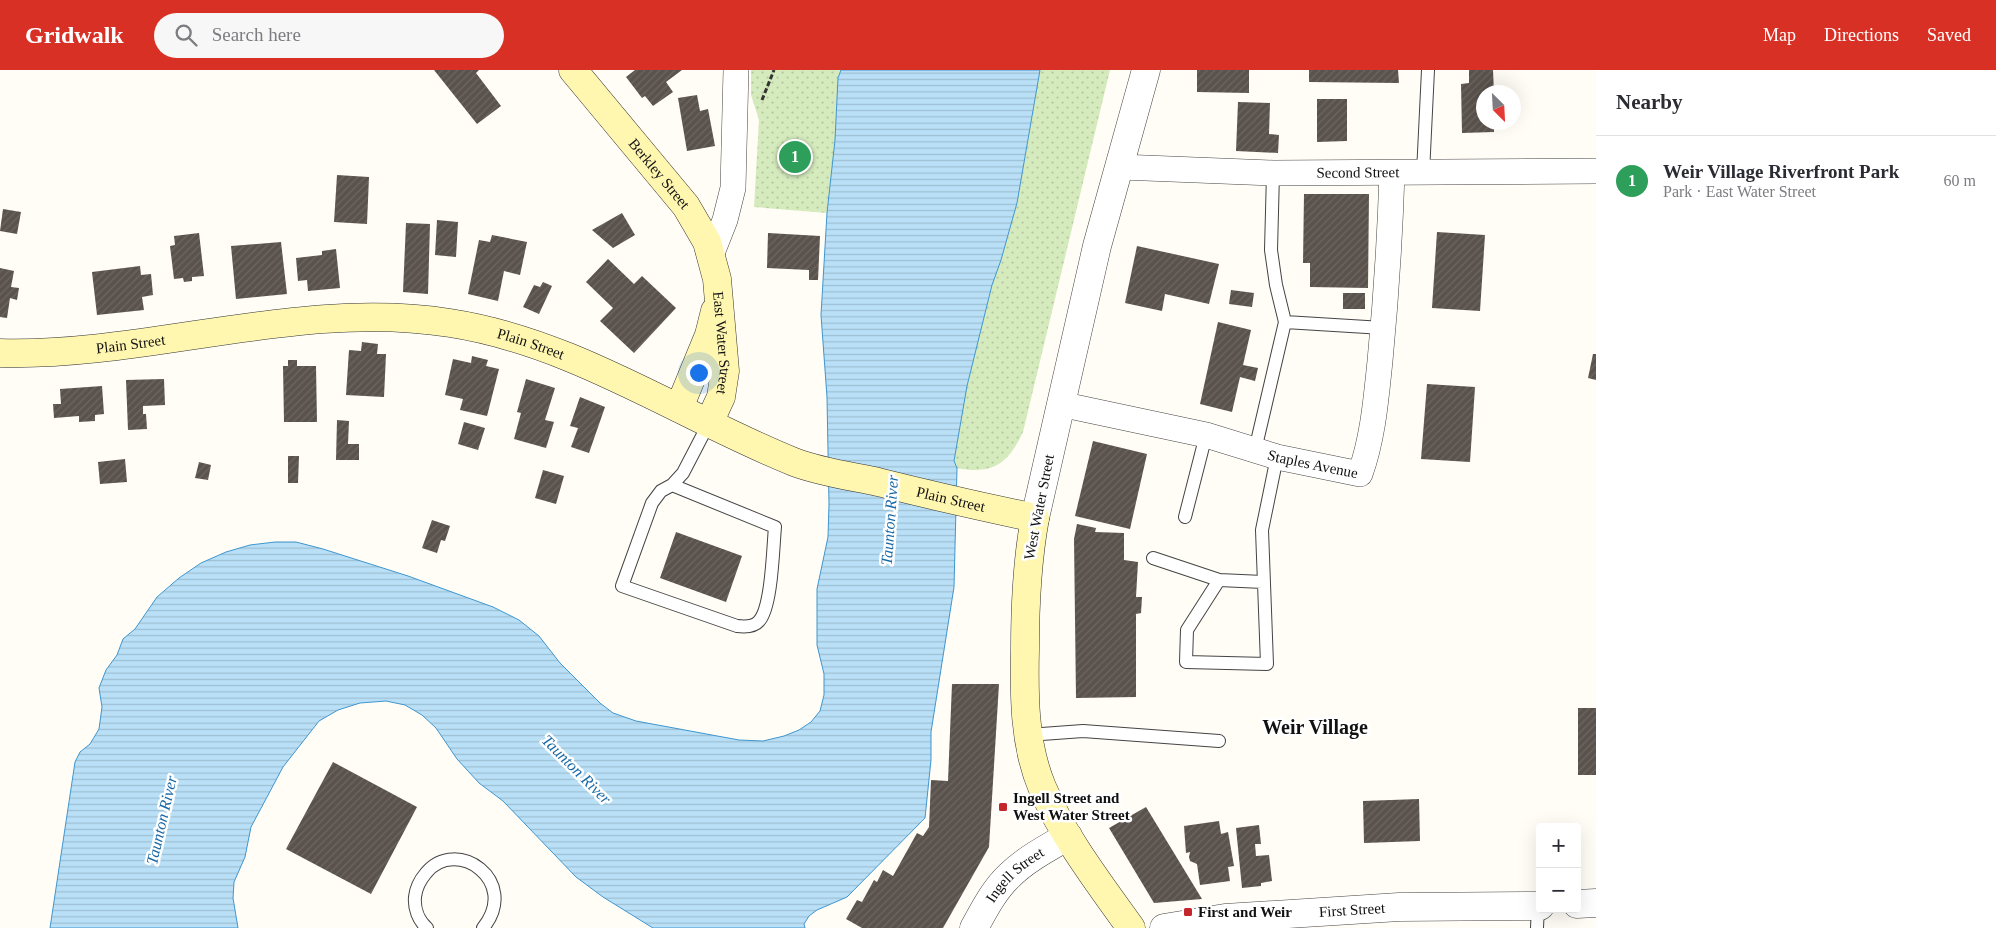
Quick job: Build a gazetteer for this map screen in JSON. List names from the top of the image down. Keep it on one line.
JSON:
{"streets":{"main road":["Berkley Street","Plain Street","East Water Street","West Water Street"],"street":["Second Street","Staples Avenue","Ingell Street","First Street"]},"crossings":[["Second Street","Staples Avenue"],["Second Street","West Water Street"],["Berkley Street","East Water Street"],["Plain Street","East Water Street"],["Plain Street","West Water Street"],["Staples Avenue","West Water Street"],["West Water Street","Ingell Street"]],"districts":["Weir Village"],"water":["Taunton River"],"places":{"transit":["Ingell Street and West Water Street","First and Weir"]},"north":"bottom right","page":{"header":"Gridwalk","search":"Search here","nav":["Map","Directions","Saved"],"heading":"Nearby","list":[{"mark":"1","name":"Weir Village Riverfront Park","note":"Park · East Water Street","value":"60 m"}],"pins":"1","map_buttons":["+","−"]}}
